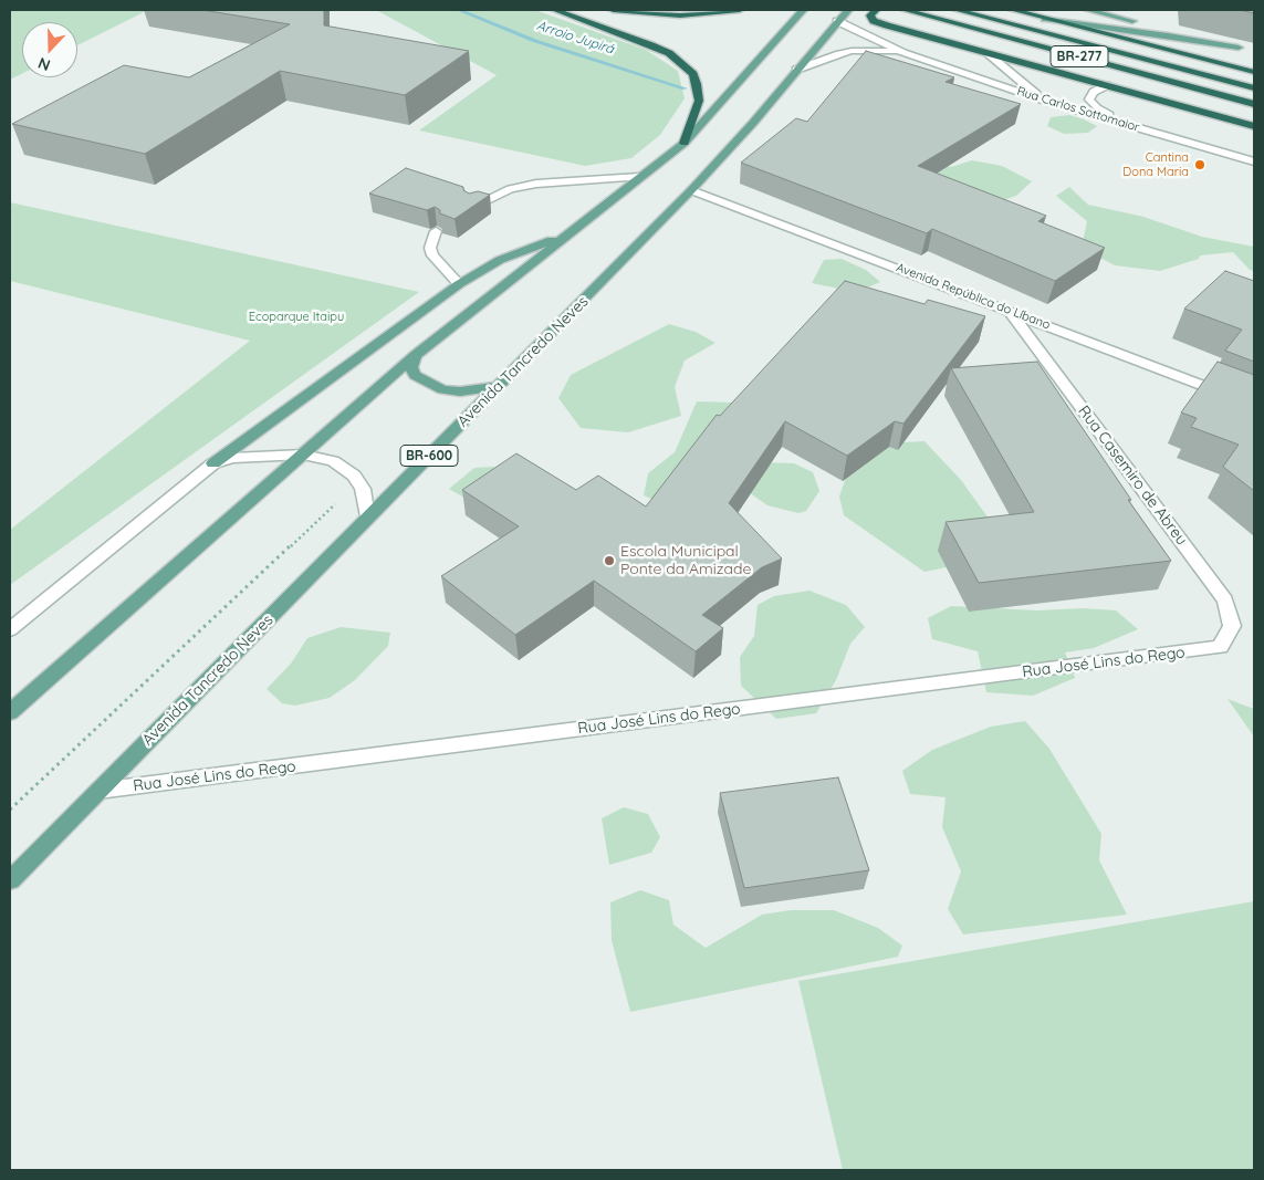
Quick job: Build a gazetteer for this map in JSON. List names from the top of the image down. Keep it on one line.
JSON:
{"streets":{"highway":["BR-277"],"main road":["Avenida Tancredo Neves","BR-600"],"street":["Rua Carlos Sottomaior","Avenida República do Líbano","Rua Casemiro de Abreu","Rua José Lins do Rego"]},"crossings":[["Rua Carlos Sottomaior","Avenida Tancredo Neves"],["Avenida República do Líbano","Avenida Tancredo Neves"],["Avenida República do Líbano","Rua Casemiro de Abreu"],["Avenida Tancredo Neves","Rua José Lins do Rego"],["Rua Casemiro de Abreu","Rua José Lins do Rego"]],"water":["Arroio Jupirá"],"parks":["Ecoparque Itaipu"],"places":["Cantina Dona Maria","Escola Municipal Ponte da Amizade"],"north":"bottom"}
